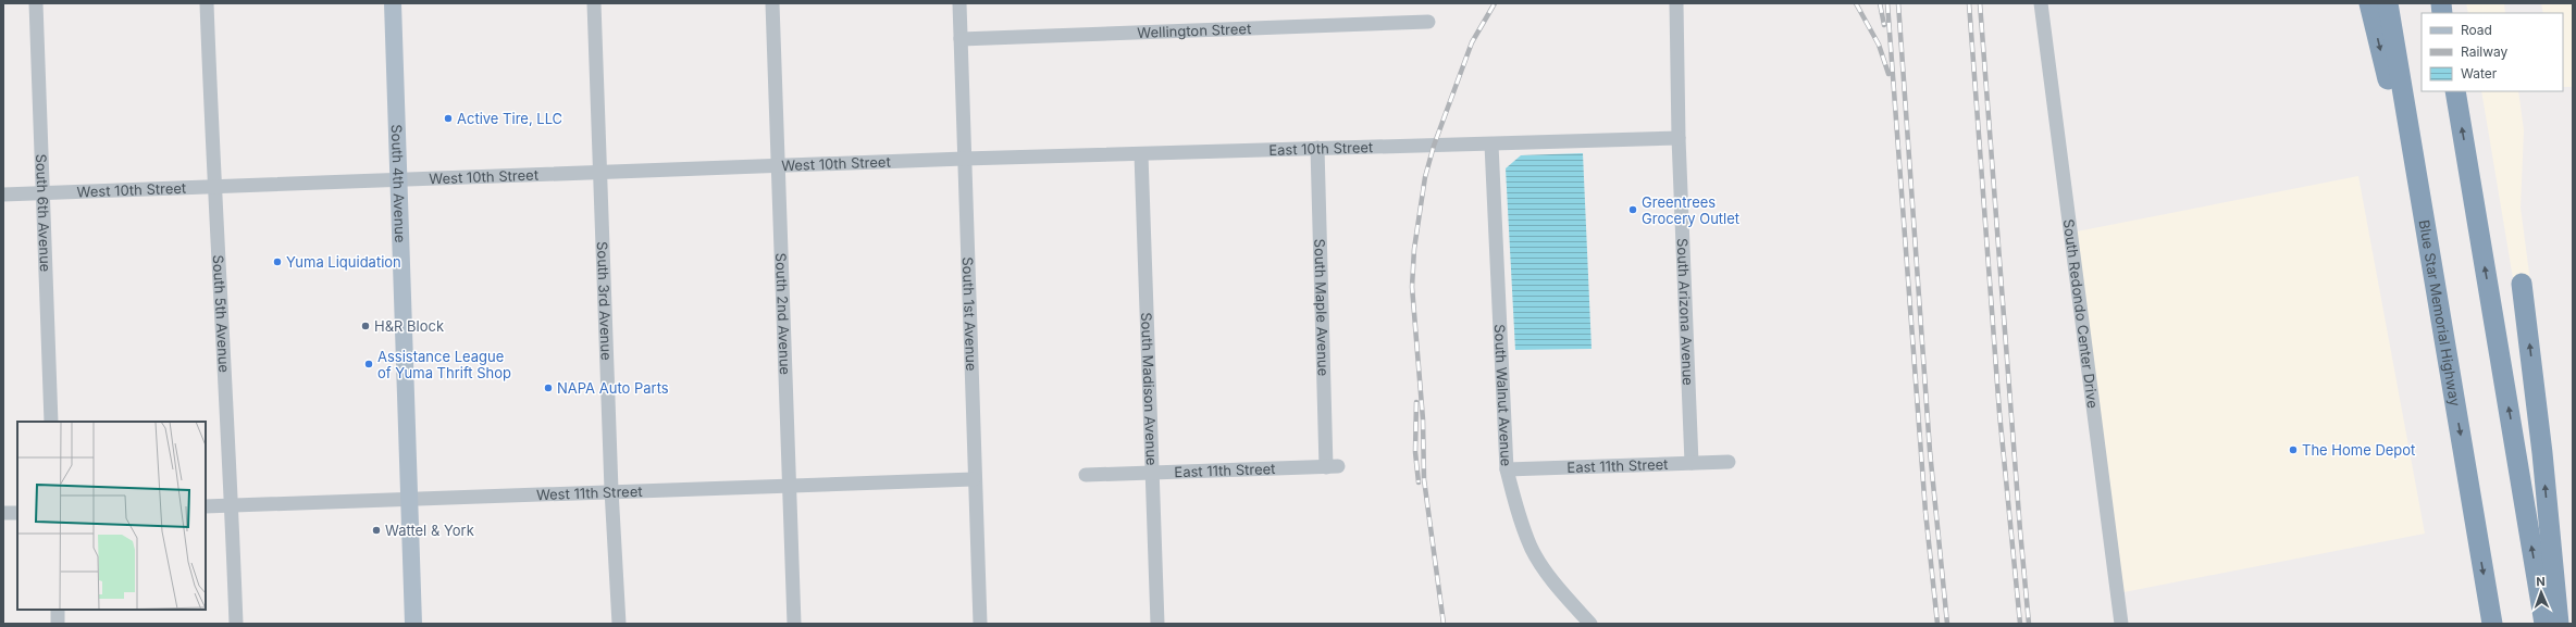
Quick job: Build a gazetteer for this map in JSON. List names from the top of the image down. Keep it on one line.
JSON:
{"streets":{"highway":["Blue Star Memorial Highway"],"main road":["South 4th Avenue"],"street":["Wellington Street","East 10th Street","West 10th Street","South 6th Avenue","South 3rd Avenue","South Maple Avenue","South Arizona Avenue","South 5th Avenue","South 2nd Avenue","South 1st Avenue","South Redondo Center Drive","South Madison Avenue","South Walnut Avenue","East 11th Street","West 11th Street"]},"crossings":[["Wellington Street","South 1st Avenue"],["East 10th Street","West 10th Street"],["East 10th Street","South Maple Avenue"],["East 10th Street","South Arizona Avenue"],["East 10th Street","South 1st Avenue"],["East 10th Street","South Madison Avenue"],["East 10th Street","South Walnut Avenue"],["West 10th Street","South 4th Avenue"],["West 10th Street","South 6th Avenue"],["West 10th Street","South 3rd Avenue"],["West 10th Street","South 5th Avenue"],["West 10th Street","South 2nd Avenue"],["West 10th Street","South 1st Avenue"],["South 4th Avenue","West 11th Street"],["South 3rd Avenue","West 11th Street"],["South Maple Avenue","East 11th Street"],["South Arizona Avenue","East 11th Street"],["South 5th Avenue","West 11th Street"],["South 2nd Avenue","West 11th Street"],["South 1st Avenue","West 11th Street"],["South Madison Avenue","East 11th Street"],["South Walnut Avenue","East 11th Street"]],"places":["Active Tire, LLC","Greentrees Grocery Outlet","Yuma Liquidation","H&R Block","Assistance League of Yuma Thrift Shop","NAPA Auto Parts","The Home Depot","Wattel & York"],"legend":["Road","Railway","Water"],"north":"top"}
